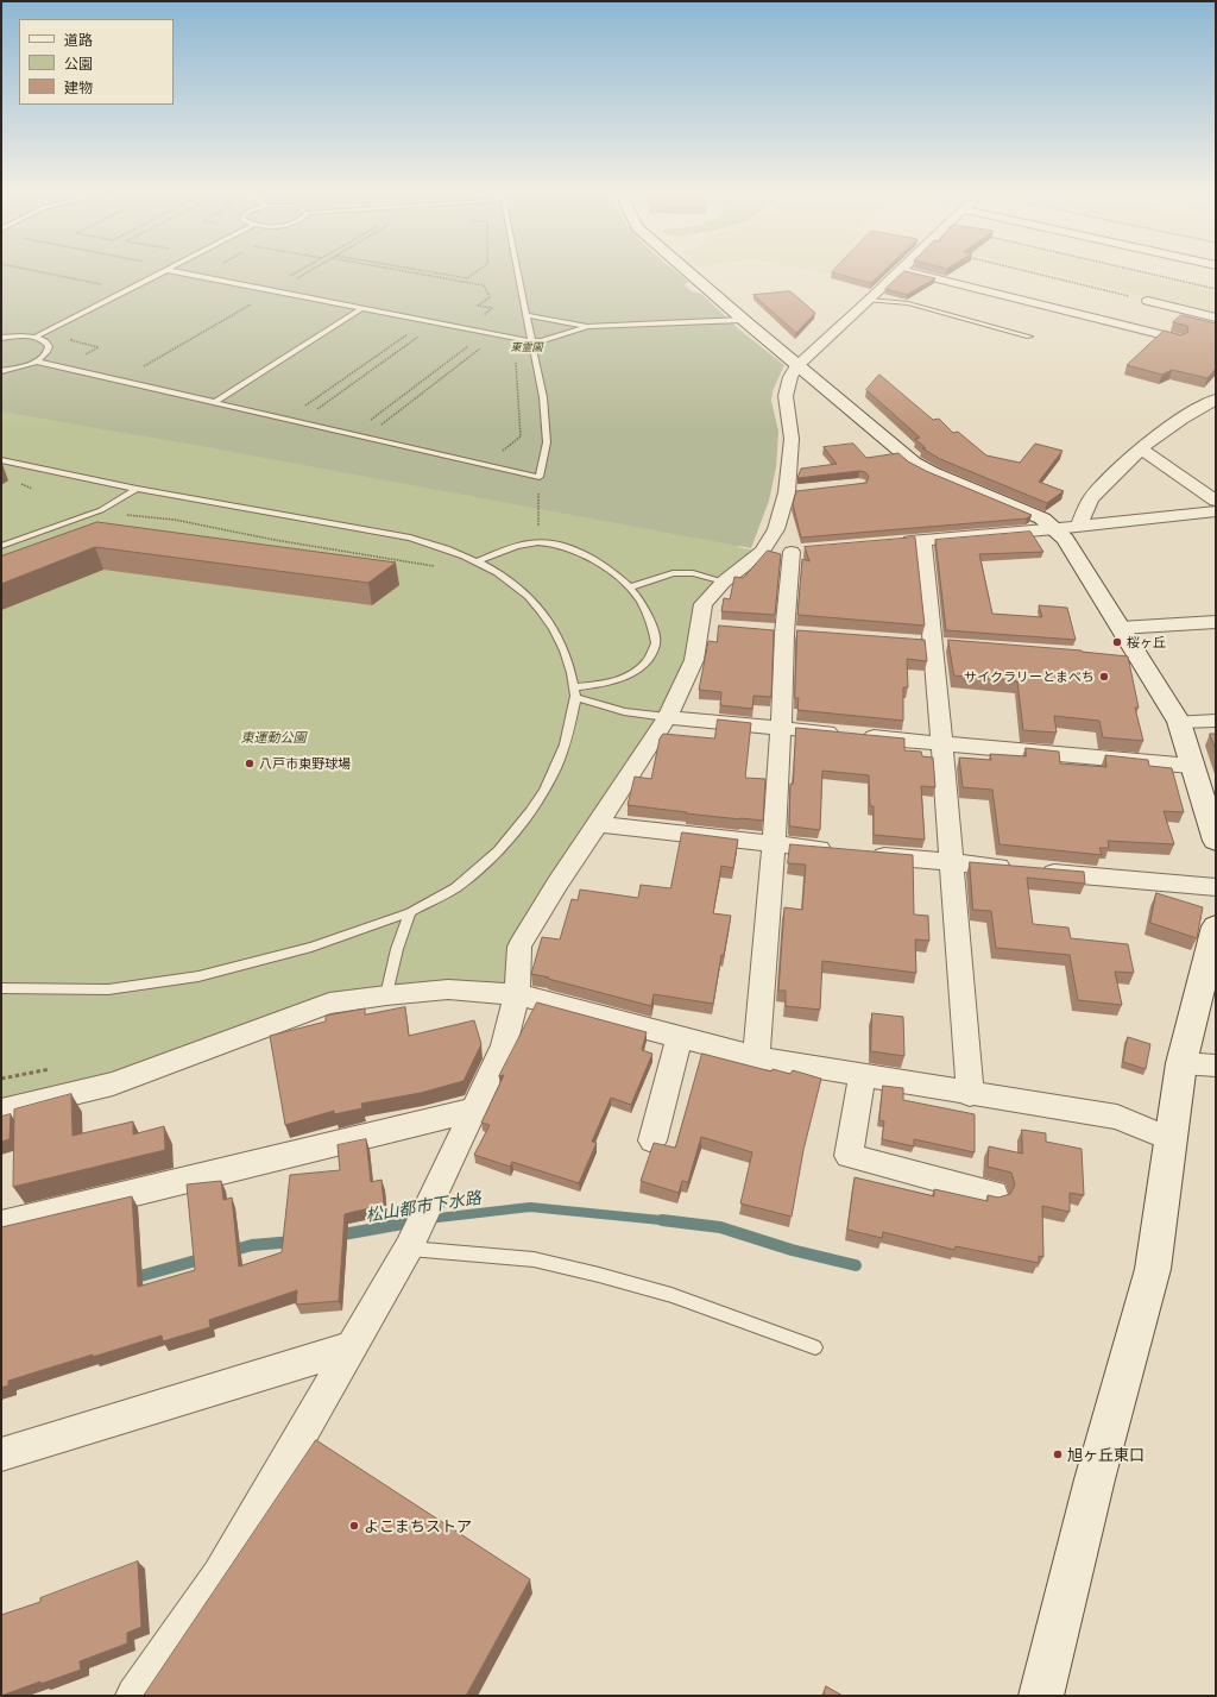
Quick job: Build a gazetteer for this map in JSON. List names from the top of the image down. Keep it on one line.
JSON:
{"water":["松山都市下水路"],"parks":["東霊園","東運動公園"],"places":["桜ヶ丘","サイクラリーとまべち","八戸市東野球場","旭ヶ丘東口","よこまちストア"],"legend":["道路","公園","建物"]}
